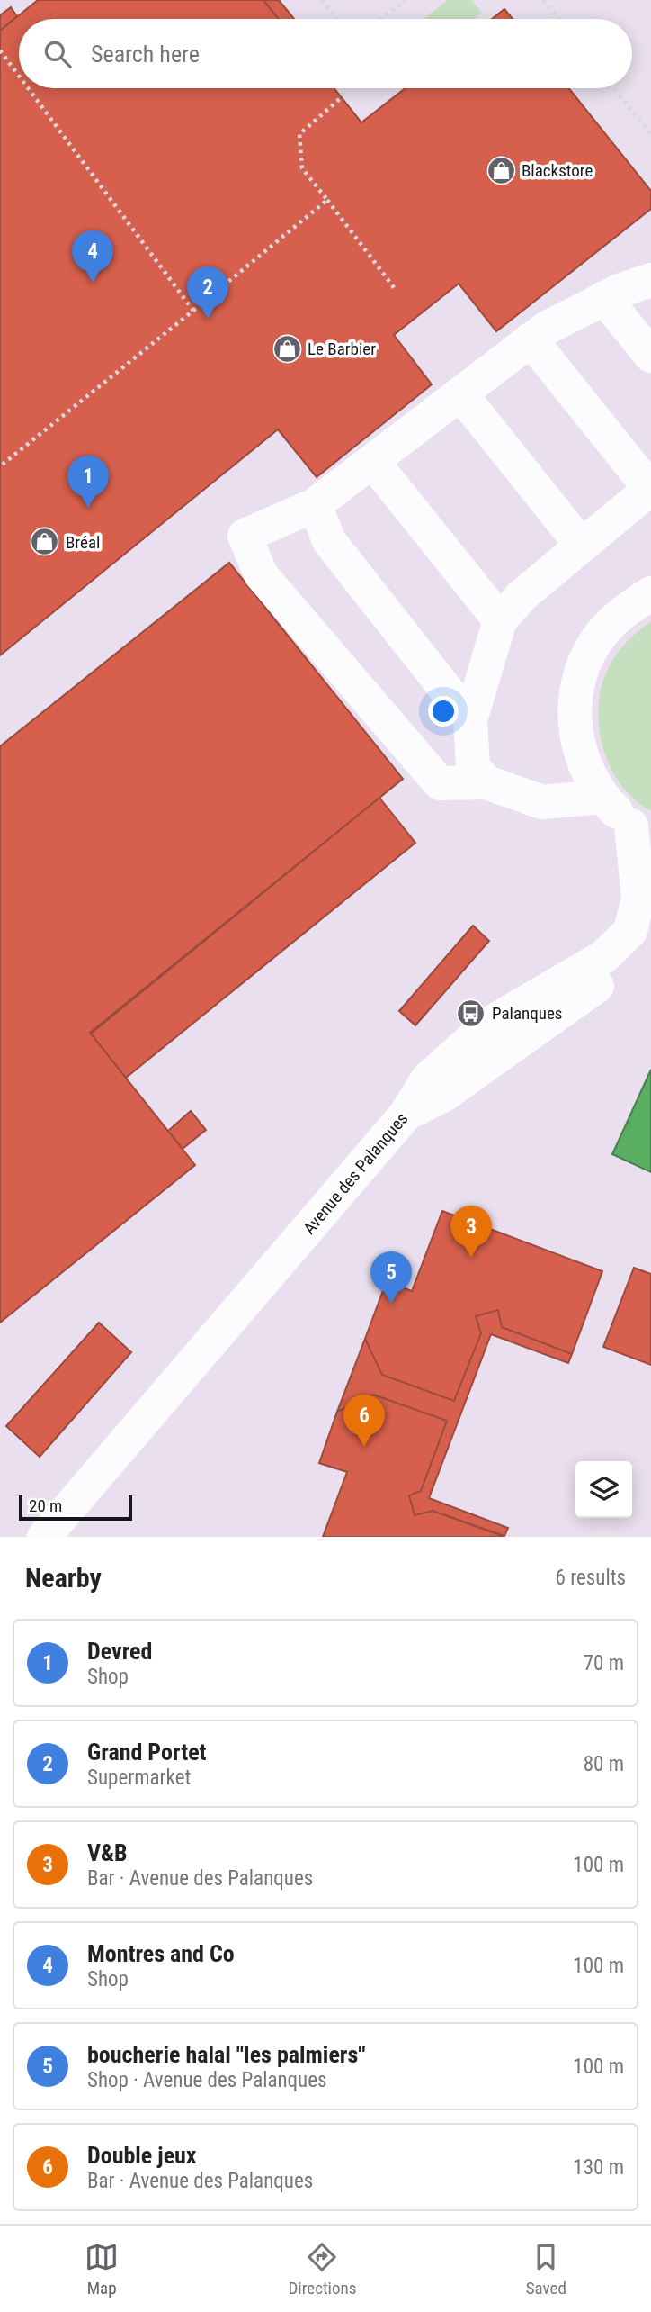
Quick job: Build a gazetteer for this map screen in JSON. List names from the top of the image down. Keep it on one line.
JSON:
{"streets":{"street":["Avenue des Palanques"]},"places":{"shop":["Blackstore","Le Barbier","Bréal"],"bus stop":["Palanques"]},"scale_bar":"20 m","page":{"search":"Search here","pins":["4","2","1","3","5","6"],"scale":"20 m","heading":["Nearby","6 results"],"list":[{"mark":"1","name":"Devred","note":"Shop","value":"70 m"},{"mark":"2","name":"Grand Portet","note":"Supermarket","value":"80 m"},{"mark":"3","name":"V&B","note":"Bar · Avenue des Palanques","value":"100 m"},{"mark":"4","name":"Montres and Co","note":"Shop","value":"100 m"},{"mark":"5","name":"boucherie halal \"les palmiers\"","note":"Shop · Avenue des Palanques","value":"100 m"},{"mark":"6","name":"Double jeux","note":"Bar · Avenue des Palanques","value":"130 m"}],"nav":["Map","Directions","Saved"]}}
